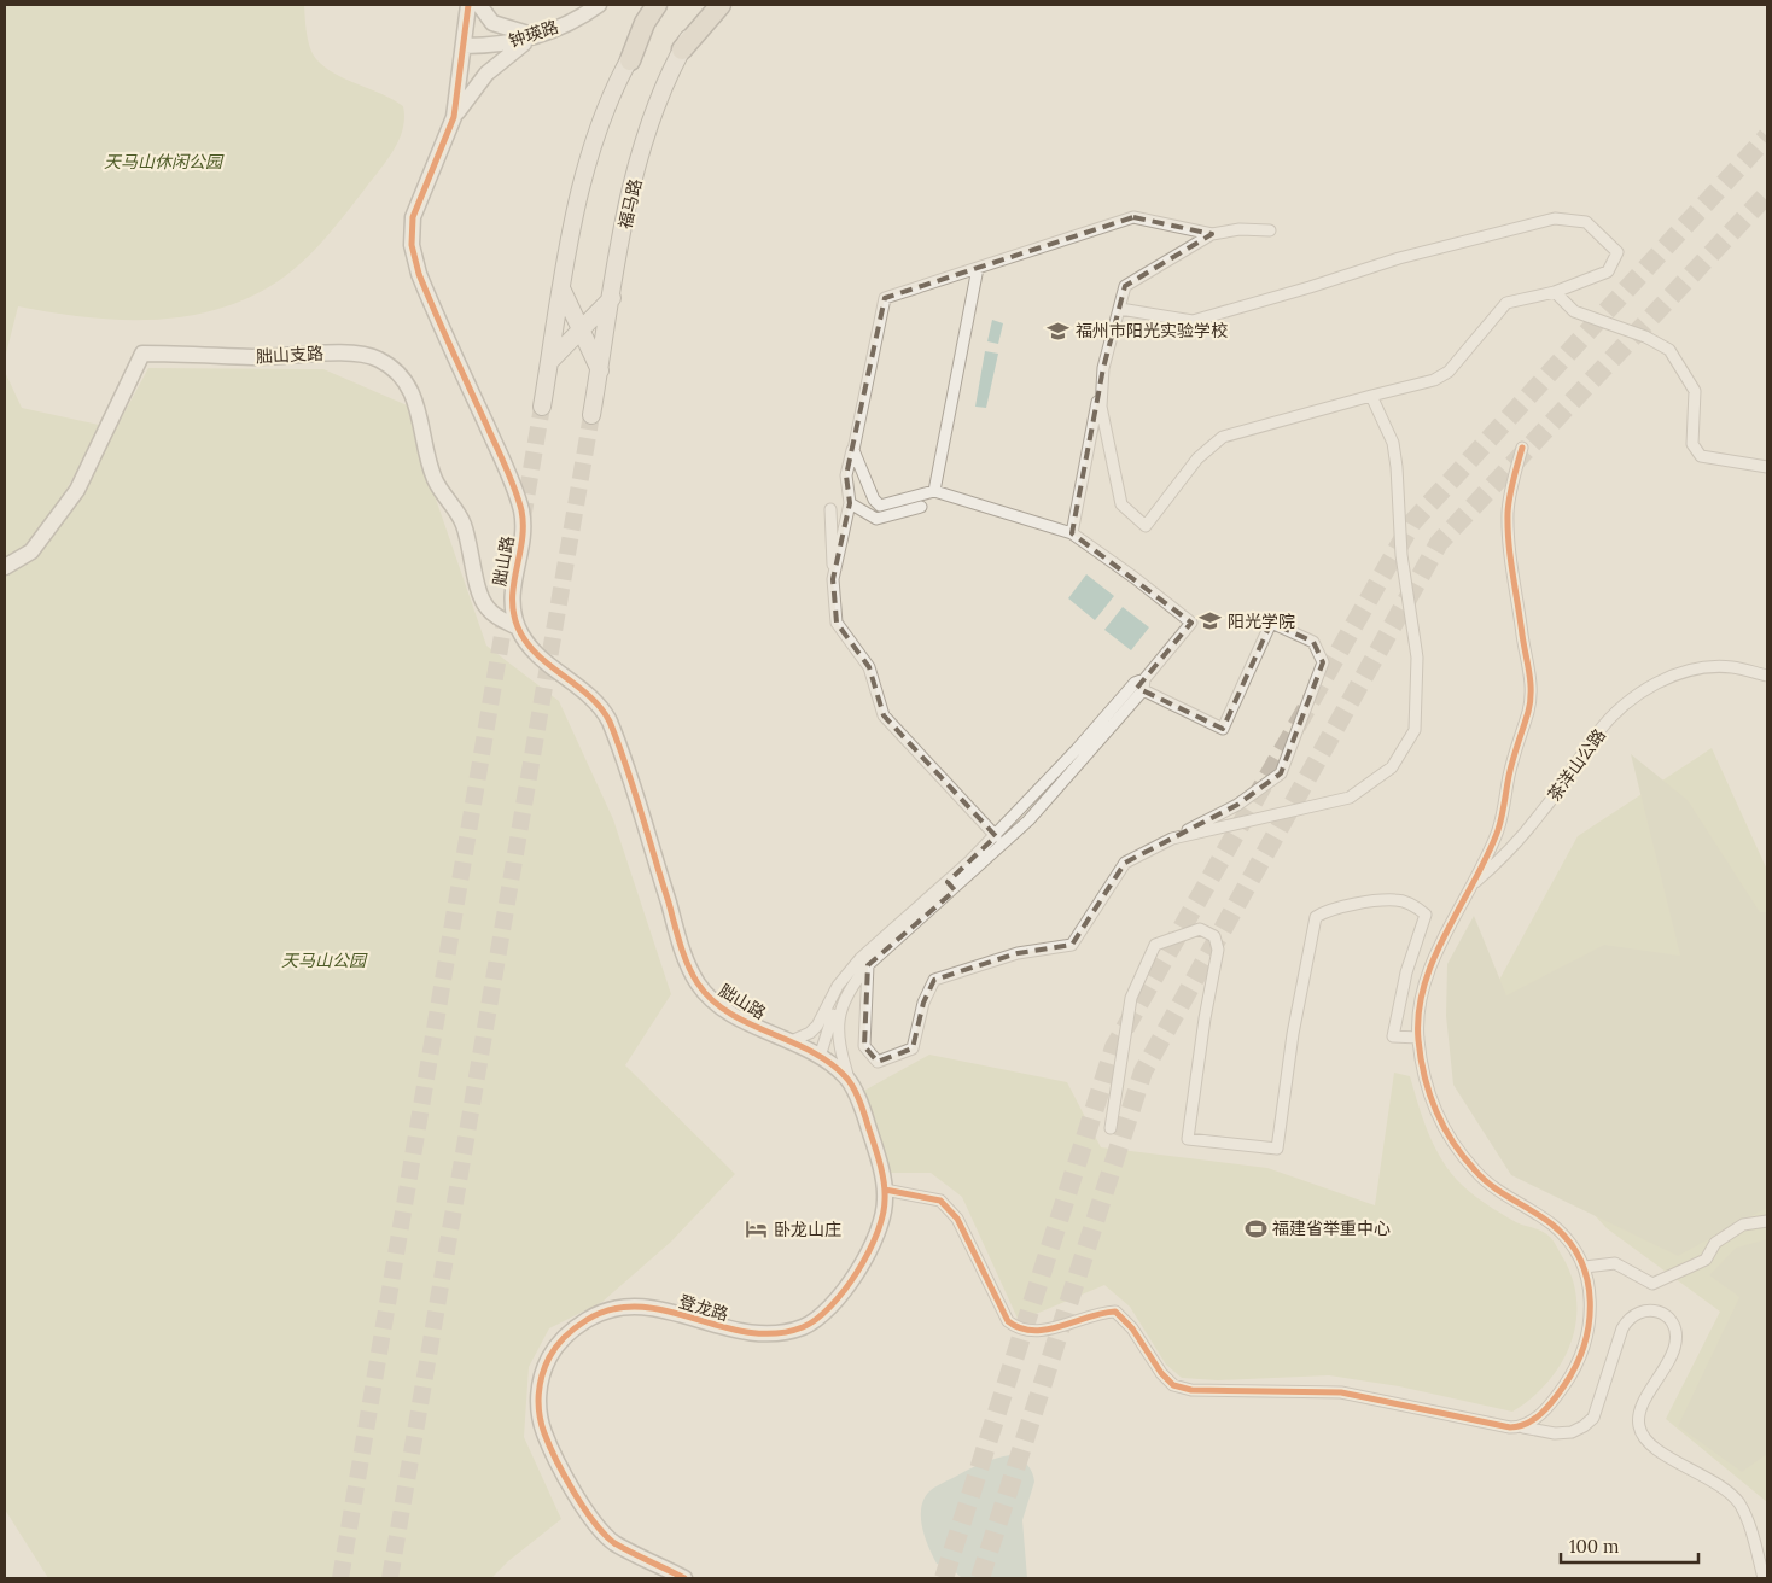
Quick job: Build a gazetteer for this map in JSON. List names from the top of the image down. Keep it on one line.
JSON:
{"streets":{"main road":["福马路"],"street":["钟瑛路","胐山支路","胐山路","茶洋山公路","登龙路"]},"crossings":[["钟瑛路","胐山路"],["胐山支路","胐山路"],["胐山路","登龙路"]],"parks":["天马山休闲公园","天马山公园"],"places":{"school or university":["福州市阳光实验学校","阳光学院"],"sports":["福建省举重中心"],"hotel":["卧龙山庄"]},"scale_bar":"100 m"}
